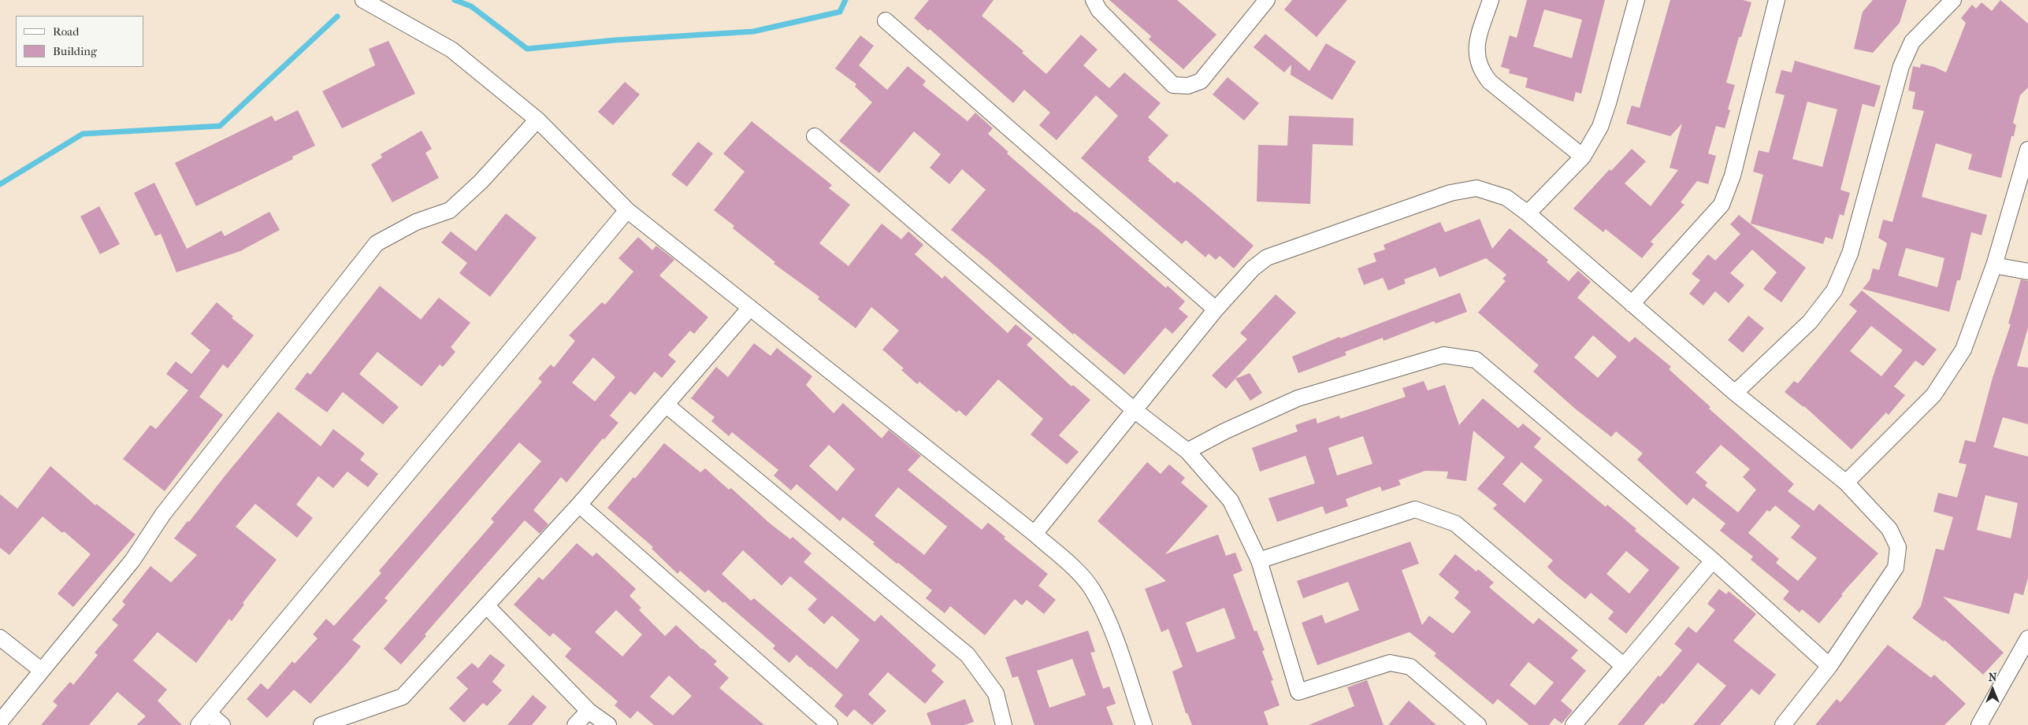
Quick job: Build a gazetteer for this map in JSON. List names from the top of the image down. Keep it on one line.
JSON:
{"legend":["Road","Building"],"north":"top"}
